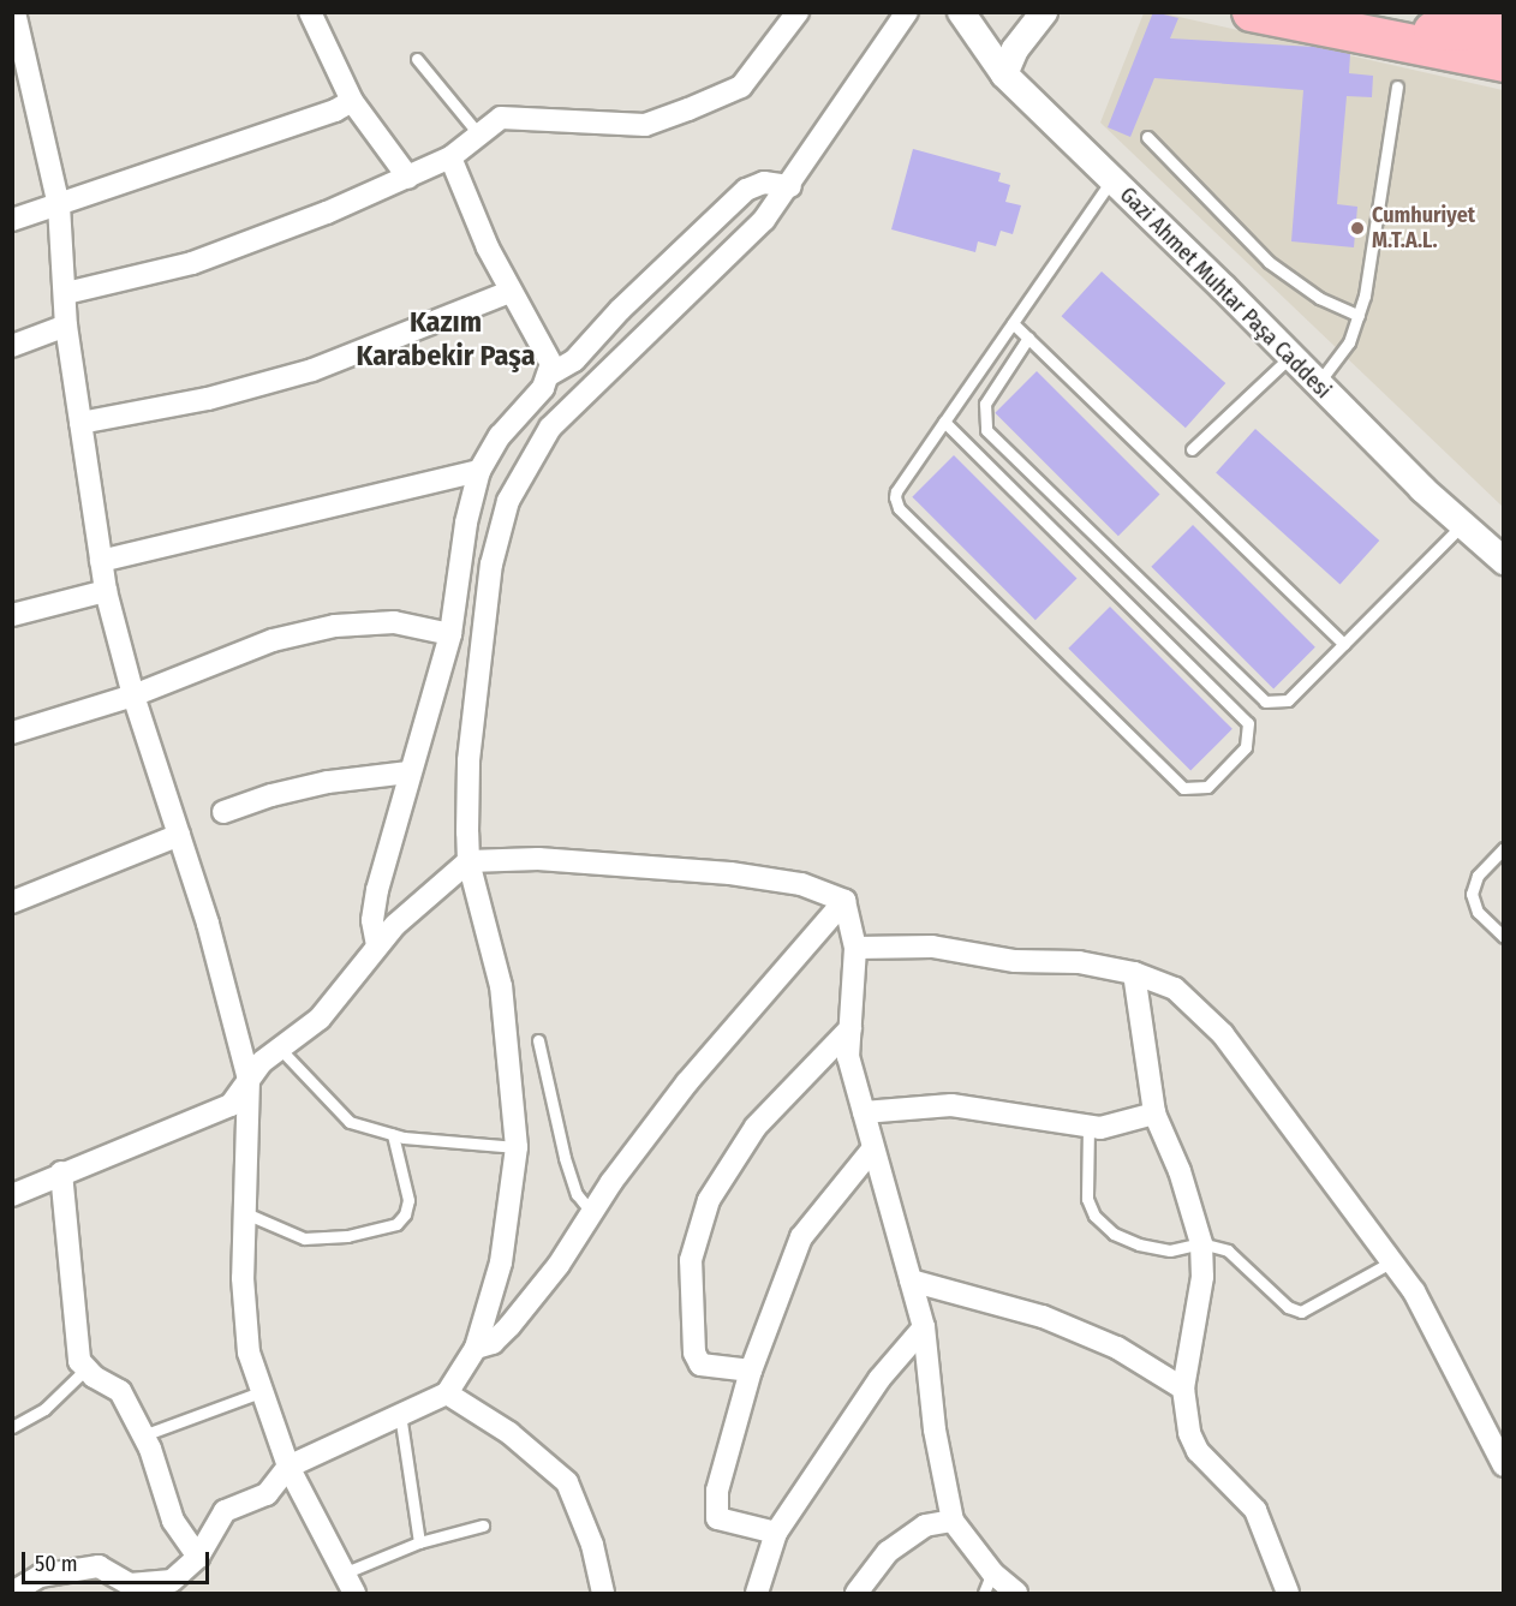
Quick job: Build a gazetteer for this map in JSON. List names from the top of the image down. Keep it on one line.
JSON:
{"streets":{"street":["Gazi Ahmet Muhtar Paşa Caddesi"]},"districts":["Kazım Karabekir Paşa"],"places":["Cumhuriyet M.T.A.L."],"scale_bar":"50 m"}
